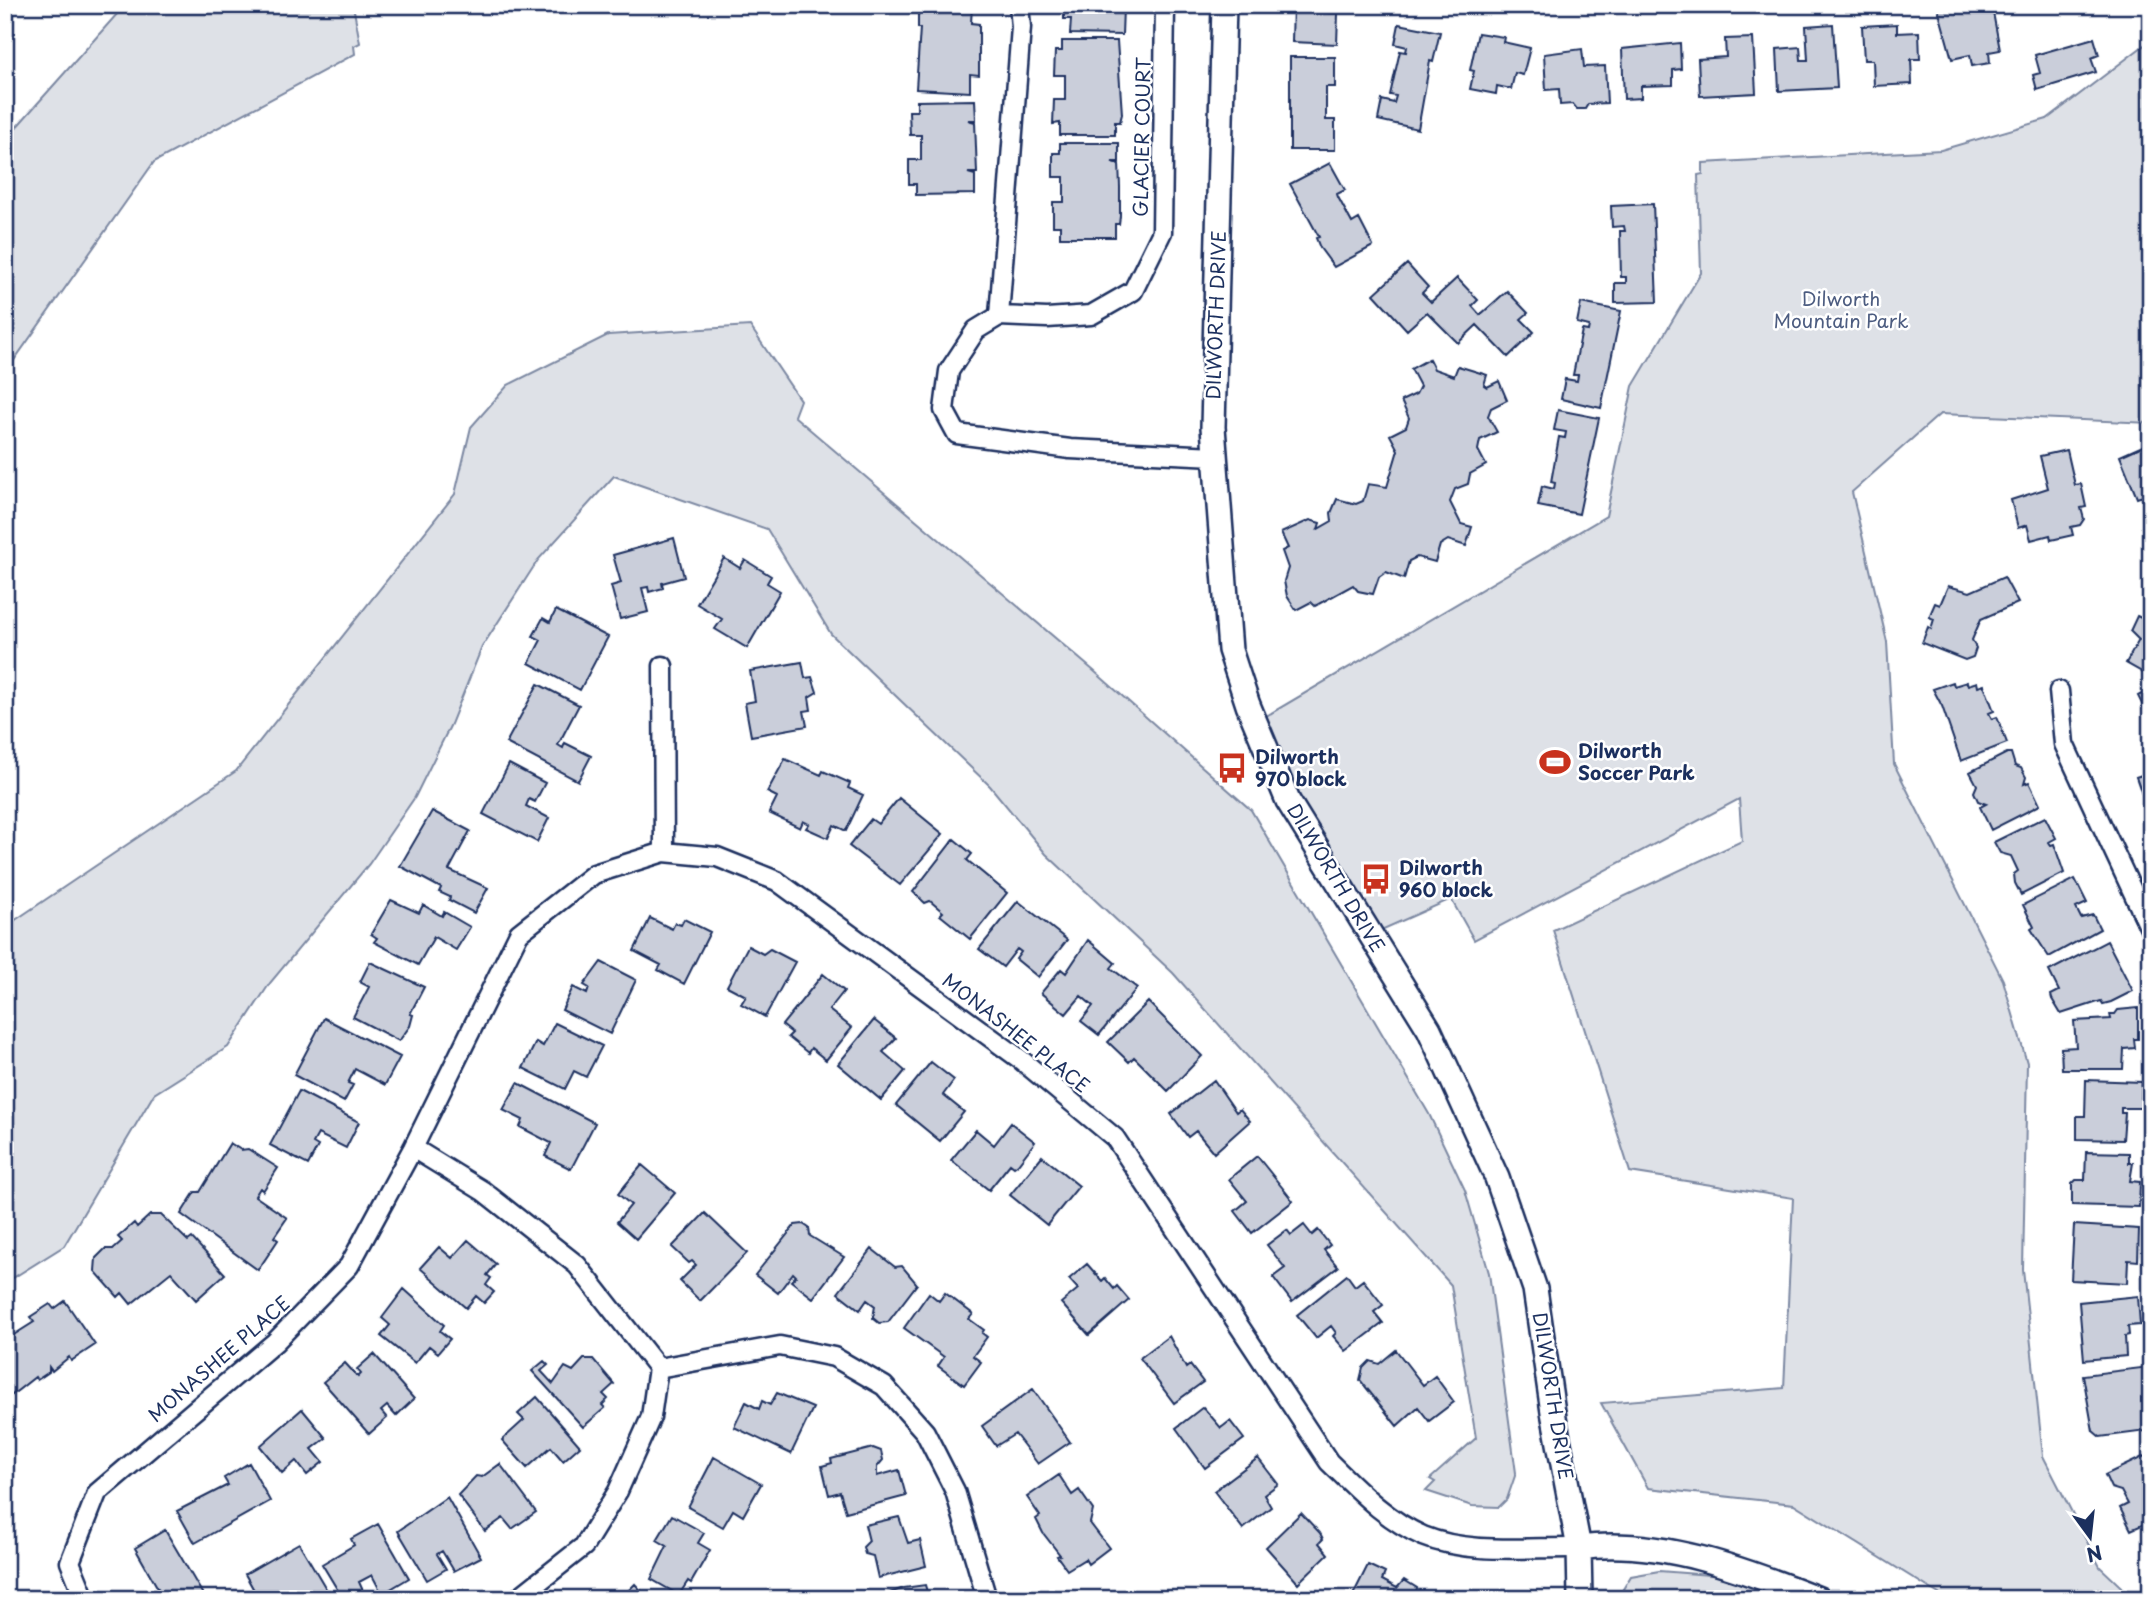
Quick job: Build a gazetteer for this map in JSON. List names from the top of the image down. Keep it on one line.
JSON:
{"streets":{"street":["GLACIER COURT","DILWORTH DRIVE","MONASHEE PLACE"]},"crossings":[["DILWORTH DRIVE","MONASHEE PLACE"]],"parks":["Dilworth Mountain Park"],"places":{"sports":["Dilworth Soccer Park"],"bus stop":["Dilworth 970 block","Dilworth 960 block"]},"north":"bottom"}
